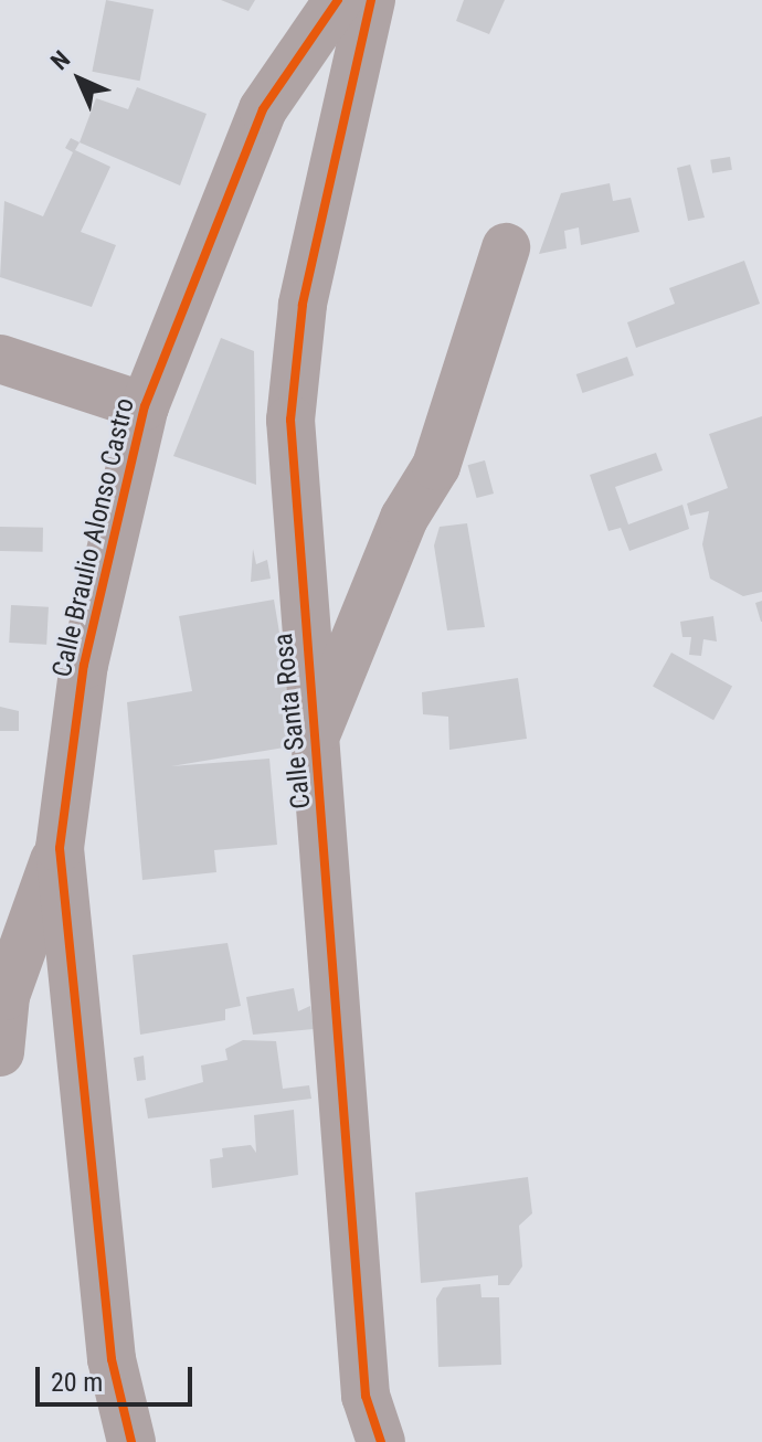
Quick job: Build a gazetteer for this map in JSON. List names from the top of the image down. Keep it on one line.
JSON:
{"streets":{"street":["Calle Braulio Alonso Castro","Calle Santa Rosa"]},"scale_bar":"20 m","north":"top left"}
